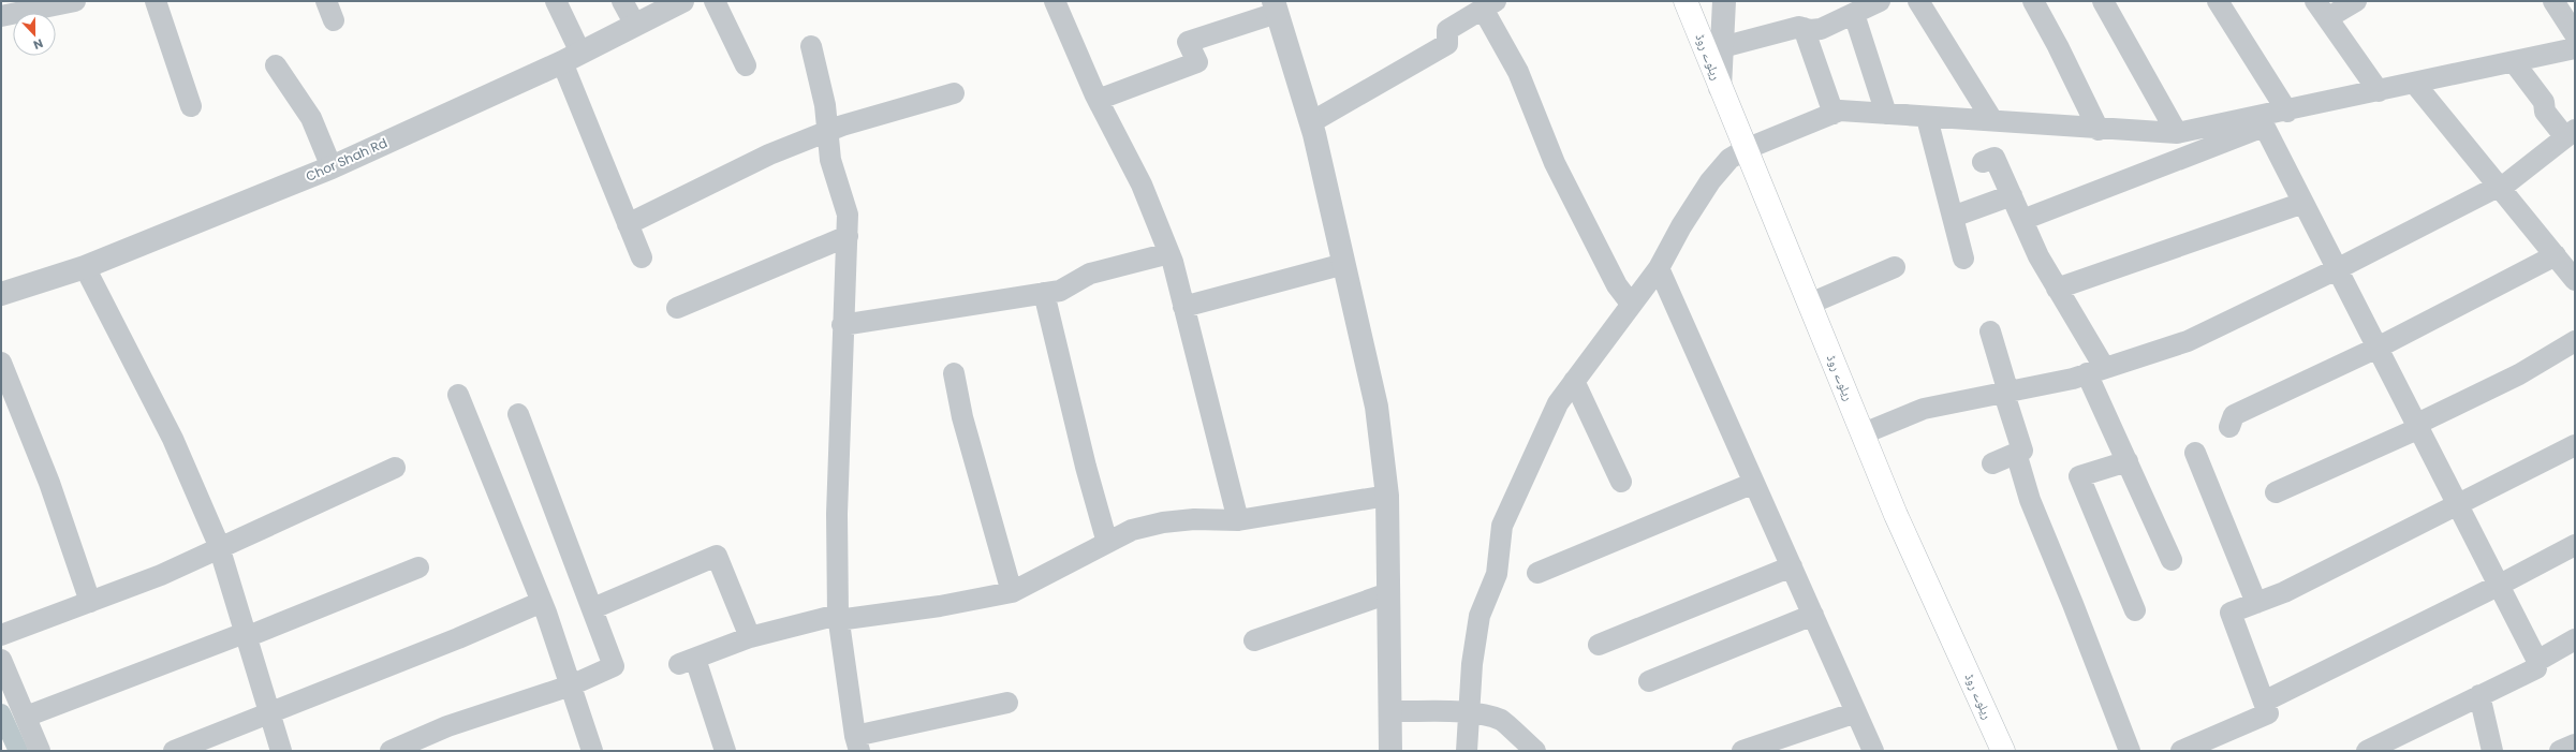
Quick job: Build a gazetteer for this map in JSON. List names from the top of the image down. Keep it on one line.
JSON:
{"streets":{"main road":["ریلوے روڈ"],"street":["Chor Shah Rd"]},"north":"bottom"}
